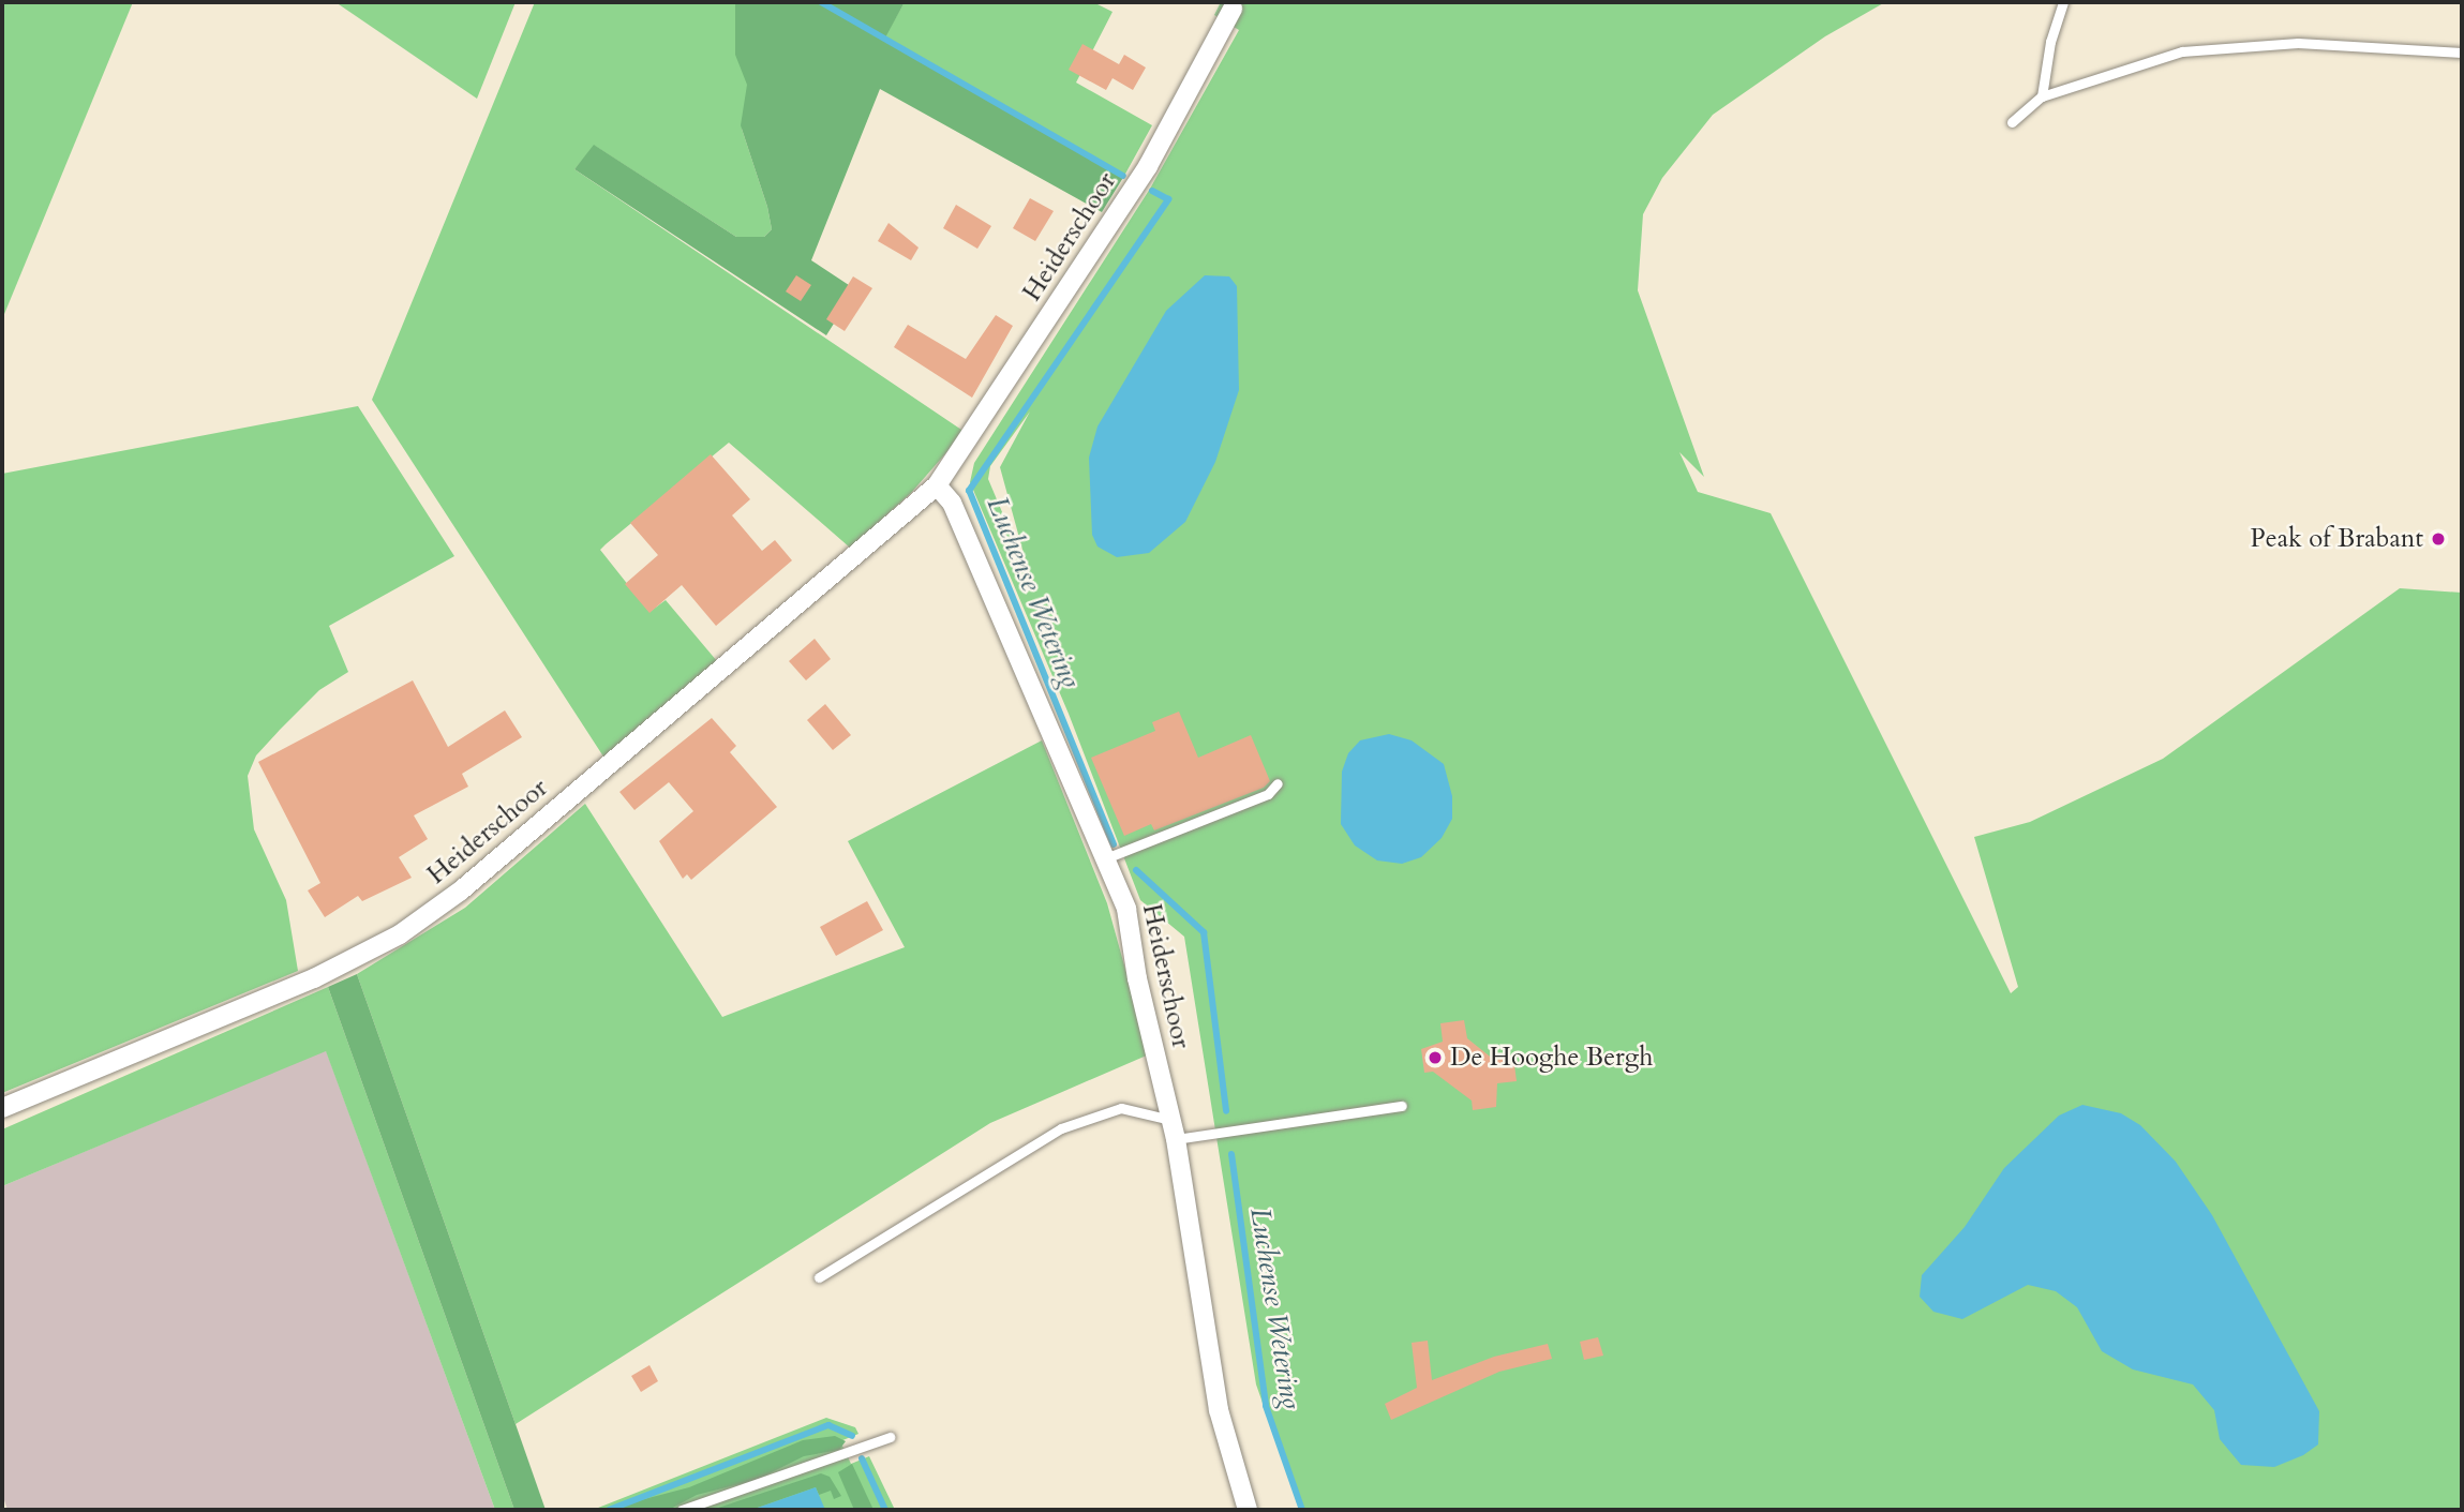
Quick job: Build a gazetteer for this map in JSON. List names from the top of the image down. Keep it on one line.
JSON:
{"streets":{"street":["Heiderschoor"]},"water":["Luchense Wetering"],"places":["Peak of Brabant","De Hooghe Bergh"]}
